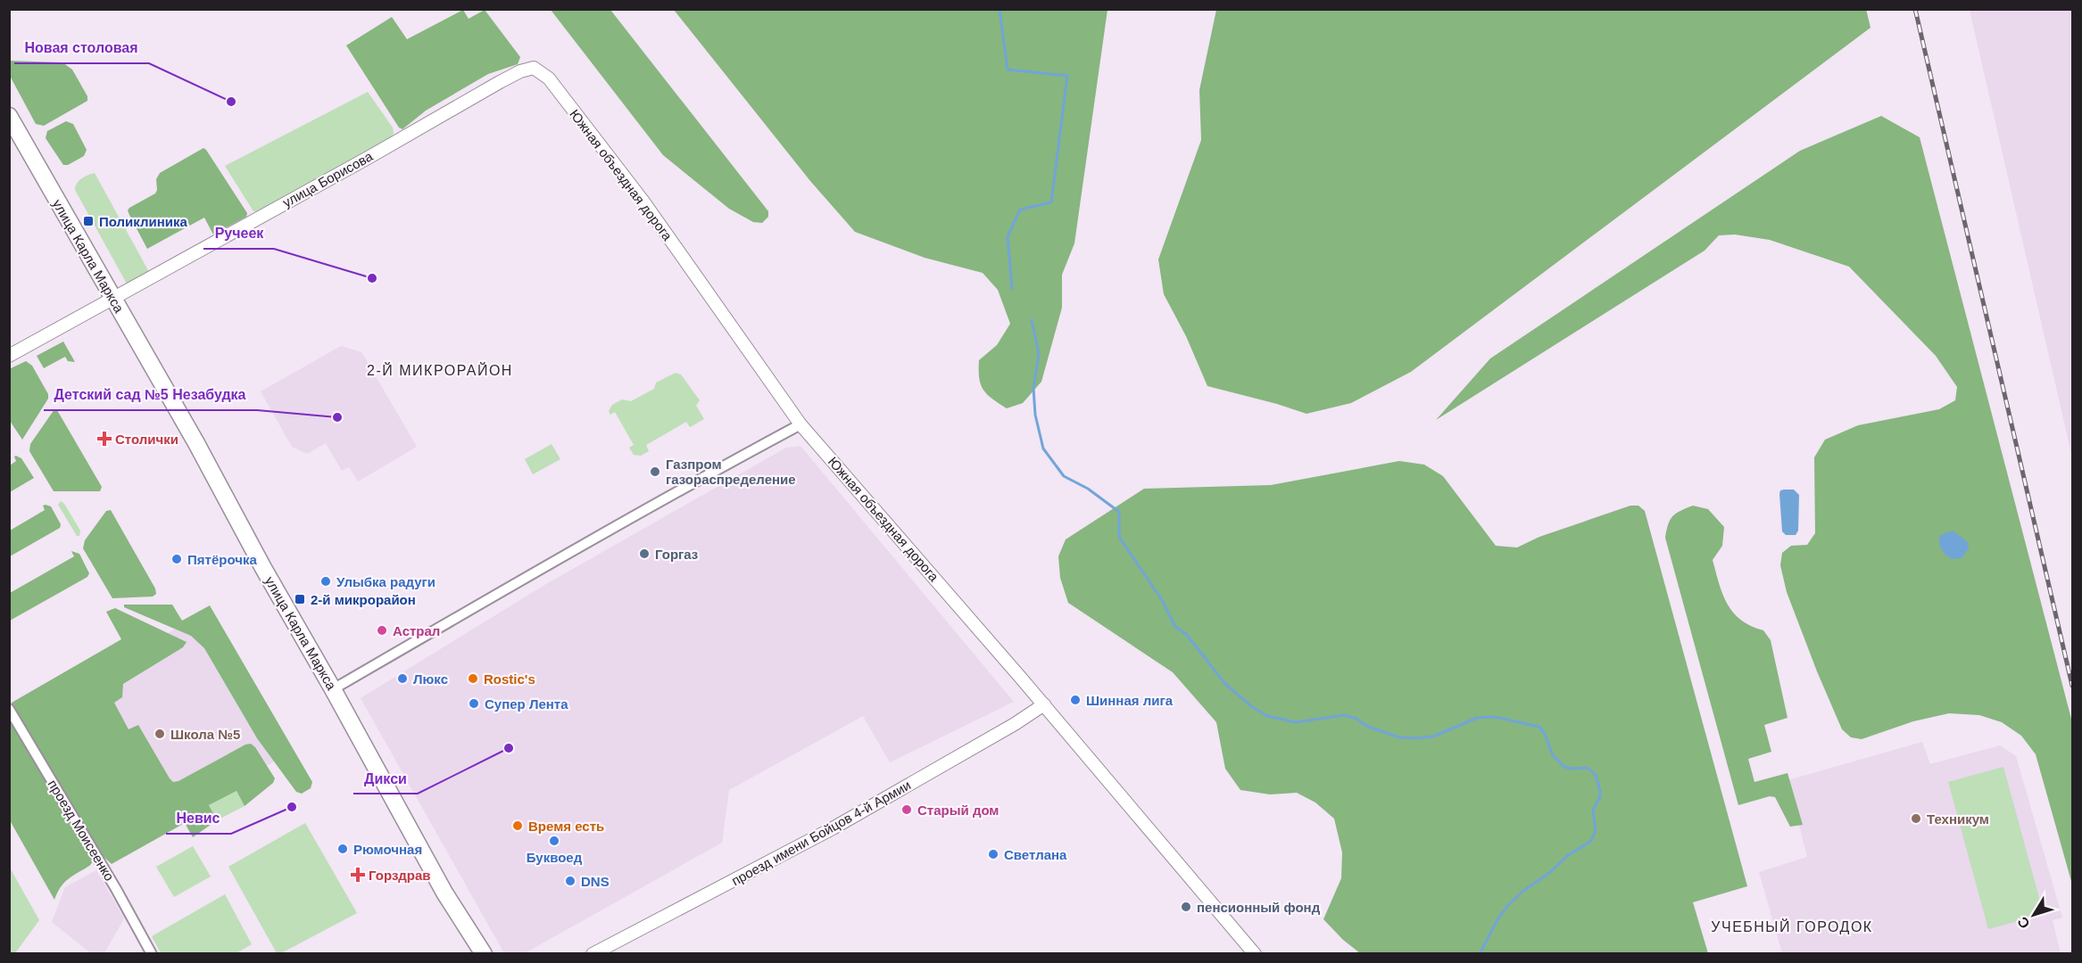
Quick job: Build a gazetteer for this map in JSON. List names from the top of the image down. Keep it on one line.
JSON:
{"streets":{"main road":["улица Карла Маркса"],"street":["Южная объездная дорога","улица Борисова","проезд Моисеенко","проезд имени Бойцов 4-й Армии"]},"crossings":[["Южная объездная дорога","улица Борисова"],["Южная объездная дорога","проезд имени Бойцов 4-й Армии"],["улица Борисова","улица Карла Маркса"]],"districts":["2-Й МИКРОРАЙОН","УЧЕБНЫЙ ГОРОДОК"],"places":{"other":["Новая столовая","Ручеек","Детский сад №5 Незабудка","Газпром газораспределение","Горгаз","Пятёрочка","Улыбка радуги","Астрал","Люкс","Rostic's","Шинная лига","Супер Лента","Школа №5","Дикси","Невис","Старый дом","Техникум","Время есть","Буквоед","Рюмочная","Светлана","DNS","пенсионный фонд"],"transit":["Поликлиника","2-й микрорайон"],"health":["Столички","Горздрав"]},"north":"bottom left"}
